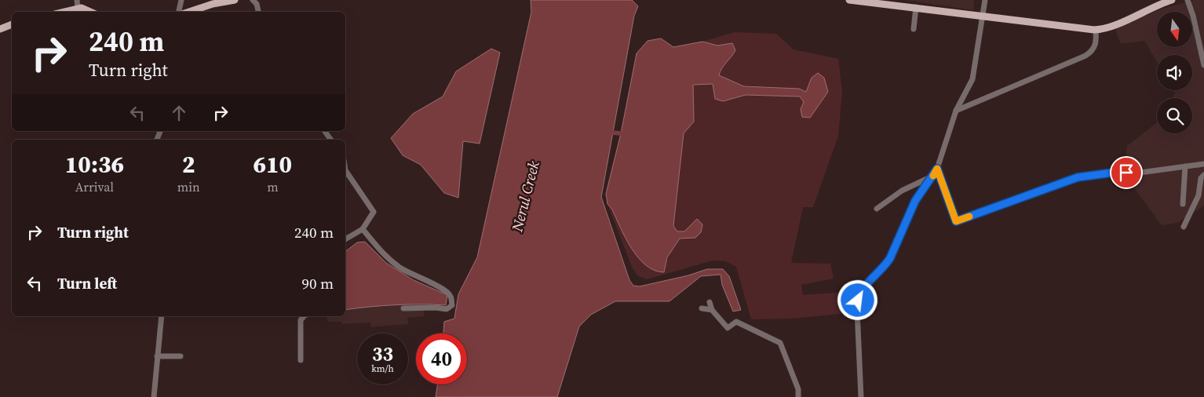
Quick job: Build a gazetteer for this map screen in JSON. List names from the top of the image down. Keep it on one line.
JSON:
{"water":["Nerul Creek"],"north":"bottom","page":{"turn":["240 m","Turn right"],"eta":["10:36","Arrival","2","min","610","m"],"list":[{"name":"Turn right","value":"240 m"},{"name":"Turn left","value":"90 m"}],"speed":"33 km/h","limit":"40"}}
